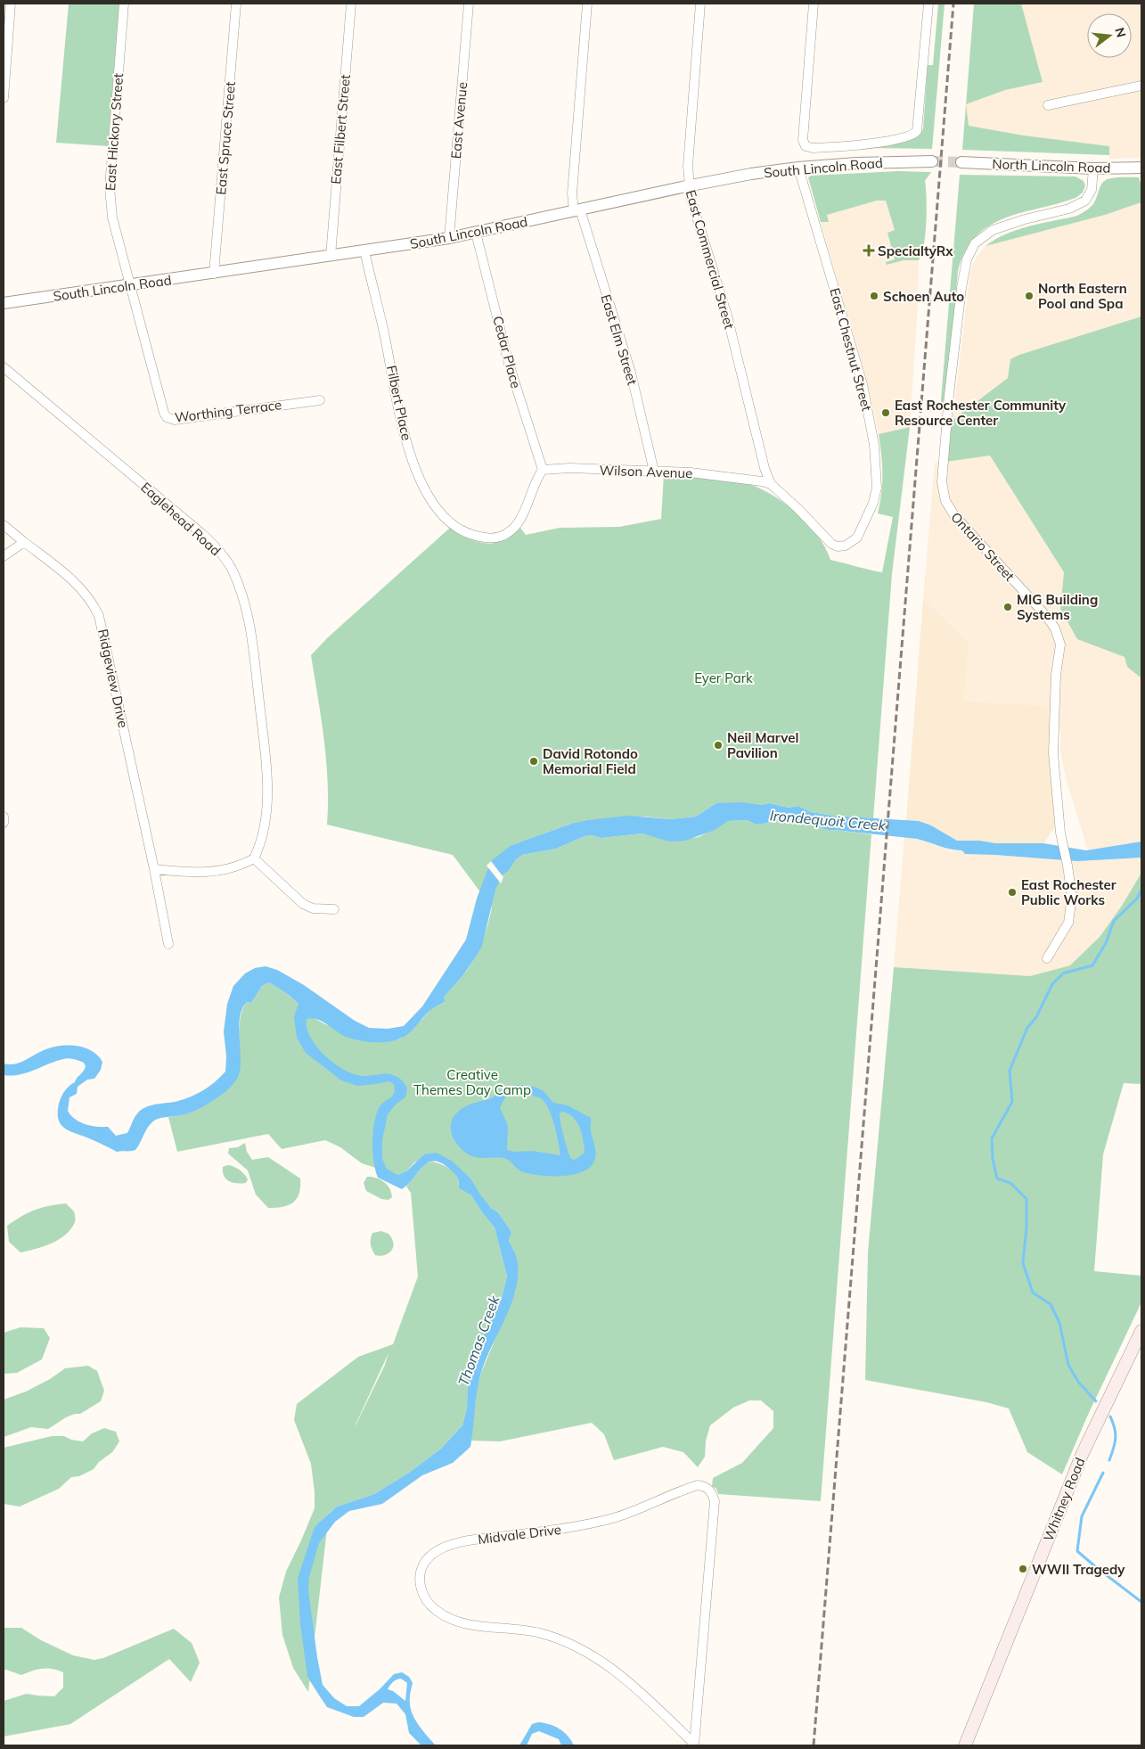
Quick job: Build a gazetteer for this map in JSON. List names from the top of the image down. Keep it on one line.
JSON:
{"streets":{"main road":["Whitney Road"],"street":["East Avenue","East Filbert Street","East Hickory Street","East Spruce Street","North Lincoln Road","South Lincoln Road","East Commercial Street","East Elm Street","East Chestnut Street","Cedar Place","Filbert Place","Worthing Terrace","Wilson Avenue","Eaglehead Road","Ontario Street","Ridgeview Drive","Midvale Drive"]},"crossings":[["East Avenue","South Lincoln Road"],["East Filbert Street","South Lincoln Road"],["East Hickory Street","South Lincoln Road"],["East Hickory Street","Worthing Terrace"],["East Spruce Street","South Lincoln Road"],["North Lincoln Road","Ontario Street"],["South Lincoln Road","East Commercial Street"],["South Lincoln Road","East Elm Street"],["South Lincoln Road","East Chestnut Street"],["South Lincoln Road","Cedar Place"],["South Lincoln Road","Filbert Place"],["South Lincoln Road","Worthing Terrace"],["East Commercial Street","Wilson Avenue"],["East Elm Street","Wilson Avenue"],["East Chestnut Street","Wilson Avenue"],["Cedar Place","Filbert Place"],["Cedar Place","Wilson Avenue"],["Filbert Place","Wilson Avenue"]],"water":["Irondequoit Creek","Thomas Creek"],"parks":["Eyer Park","Creative Themes Day Camp"],"places":{"health":["SpecialtyRx"],"other":["Schoen Auto","North Eastern Pool and Spa","East Rochester Community Resource Center","MIG Building Systems","Neil Marvel Pavilion","David Rotondo Memorial Field","East Rochester Public Works","WWII Tragedy"]},"north":"right"}
